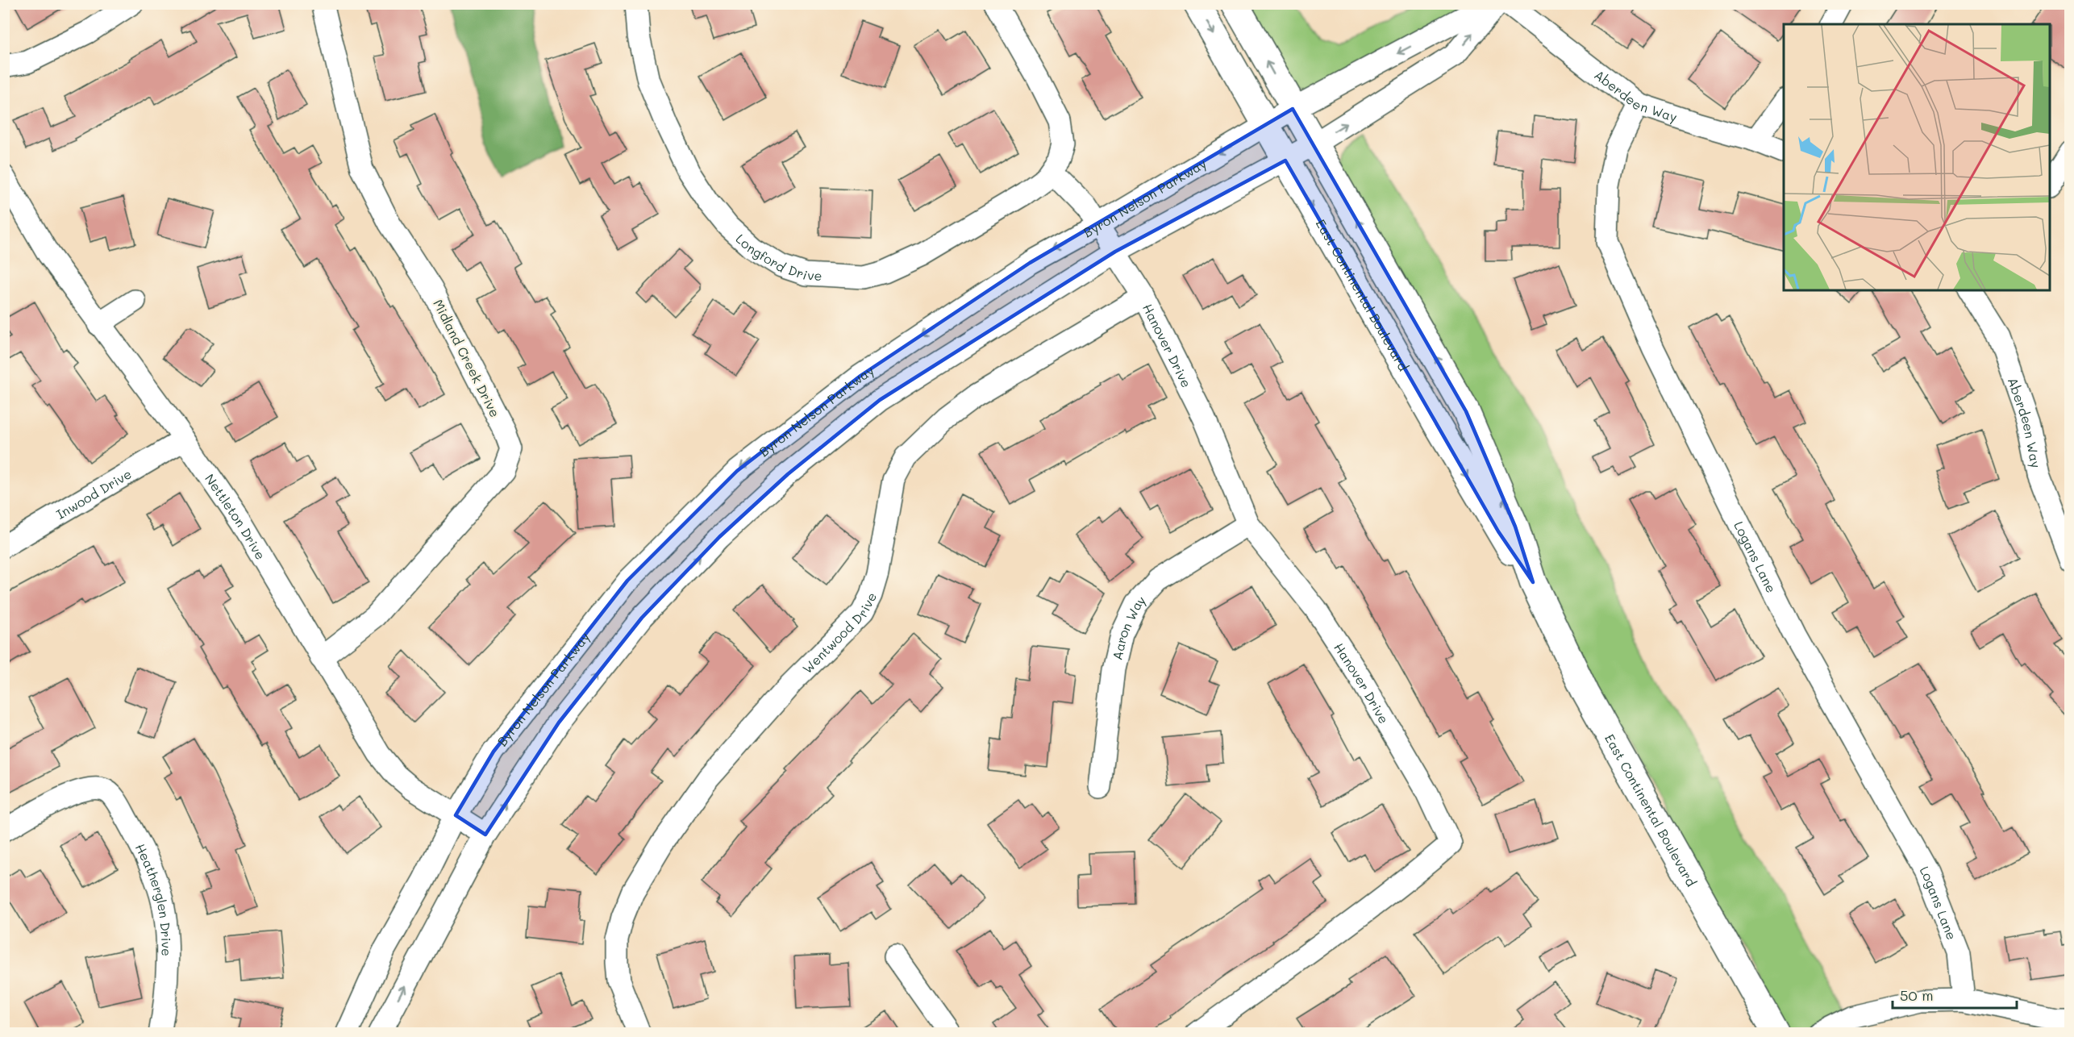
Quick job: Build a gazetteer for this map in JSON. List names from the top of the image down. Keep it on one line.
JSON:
{"streets":{"main road":["East Continental Boulevard"],"street":["Aberdeen Way","Byron Nelson Parkway","Longford Drive","Hanover Drive","Midland Creek Drive","Inwood Drive","Nettleton Drive","Logans Lane","Aaron Way","Wentwood Drive","Heatherglen Drive"]},"crossings":[["Aberdeen Way","Logans Lane"],["Byron Nelson Parkway","East Continental Boulevard"],["Byron Nelson Parkway","Hanover Drive"],["Byron Nelson Parkway","Nettleton Drive"],["Longford Drive","Hanover Drive"],["Hanover Drive","Aaron Way"],["Hanover Drive","Wentwood Drive"],["Midland Creek Drive","Nettleton Drive"],["Inwood Drive","Nettleton Drive"]],"scale_bar":"50 m"}
